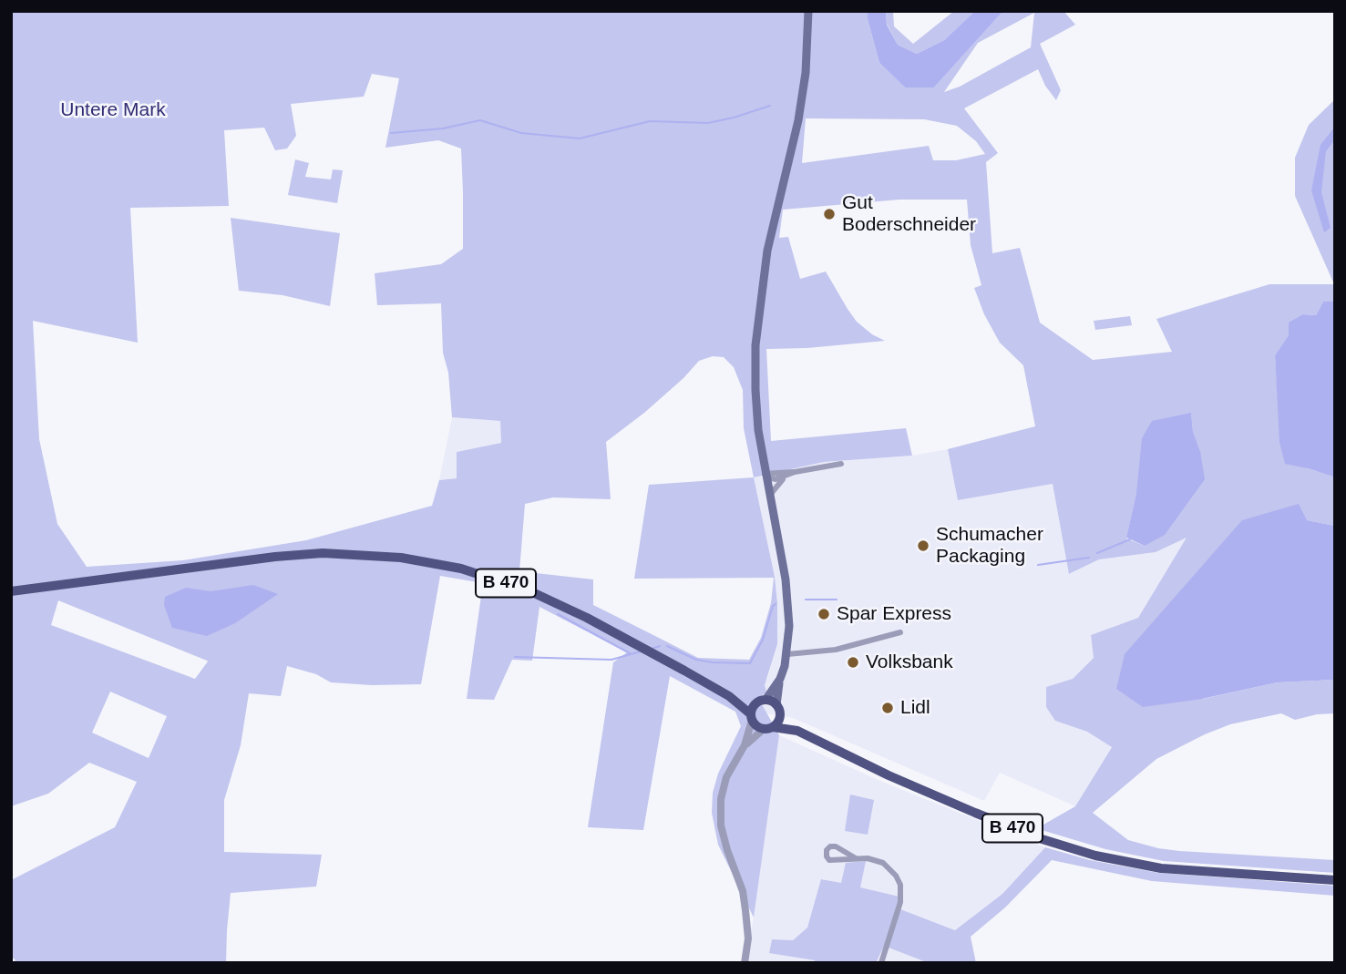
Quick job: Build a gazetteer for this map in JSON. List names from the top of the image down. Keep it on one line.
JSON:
{"streets":{"main road":["B 470"]},"parks":["Untere Mark"],"places":["Gut Boderschneider","Schumacher Packaging","Spar Express","Volksbank","Lidl"]}
